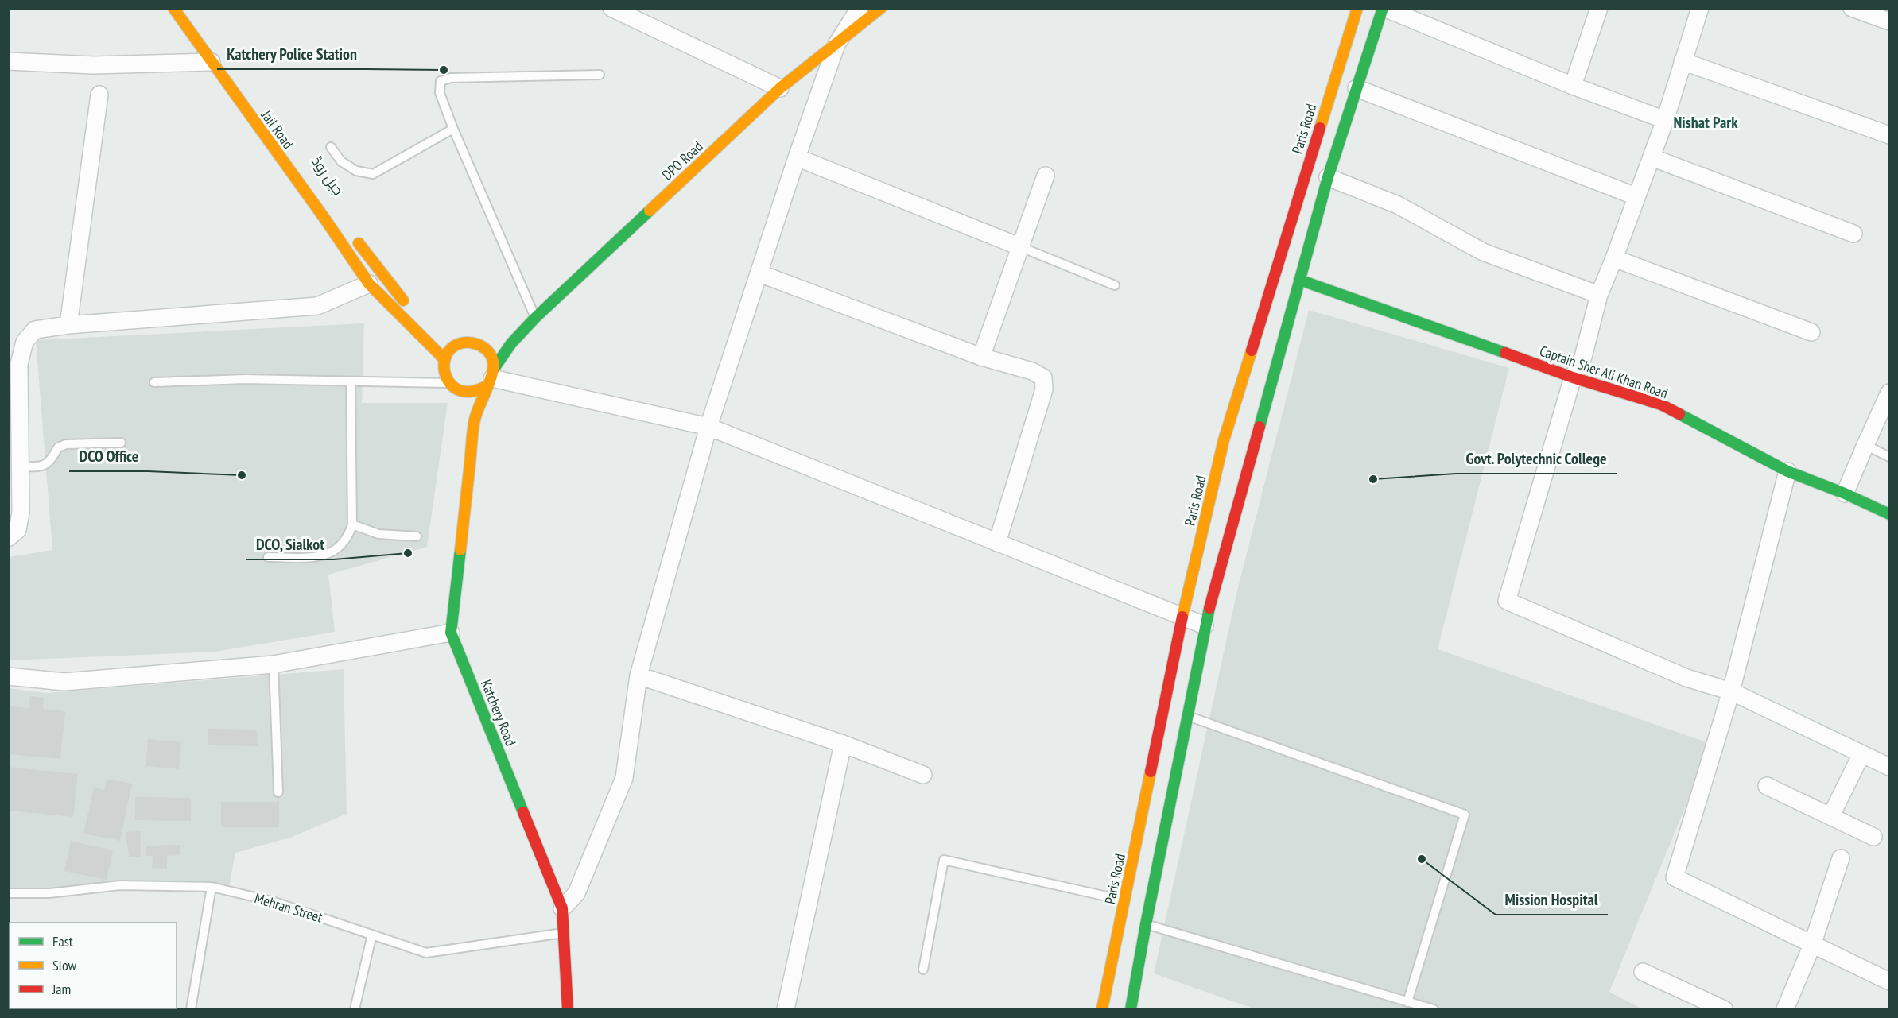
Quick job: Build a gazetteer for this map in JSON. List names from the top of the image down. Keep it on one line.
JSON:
{"streets":{"main road":["Paris Road","Jail Road","DPO Road","Captain Sher Ali Khan Road","Katchery Road"],"lane":["Mehran Street"]},"crossings":[["Jail Road","DPO Road"],["DPO Road","Katchery Road"],["Katchery Road","Mehran Street"]],"districts":["Nishat Park"],"places":["Katchery Police Station","DCO Office","Govt. Polytechnic College","DCO, Sialkot","Mission Hospital"],"legend":["Fast","Slow","Jam"]}
